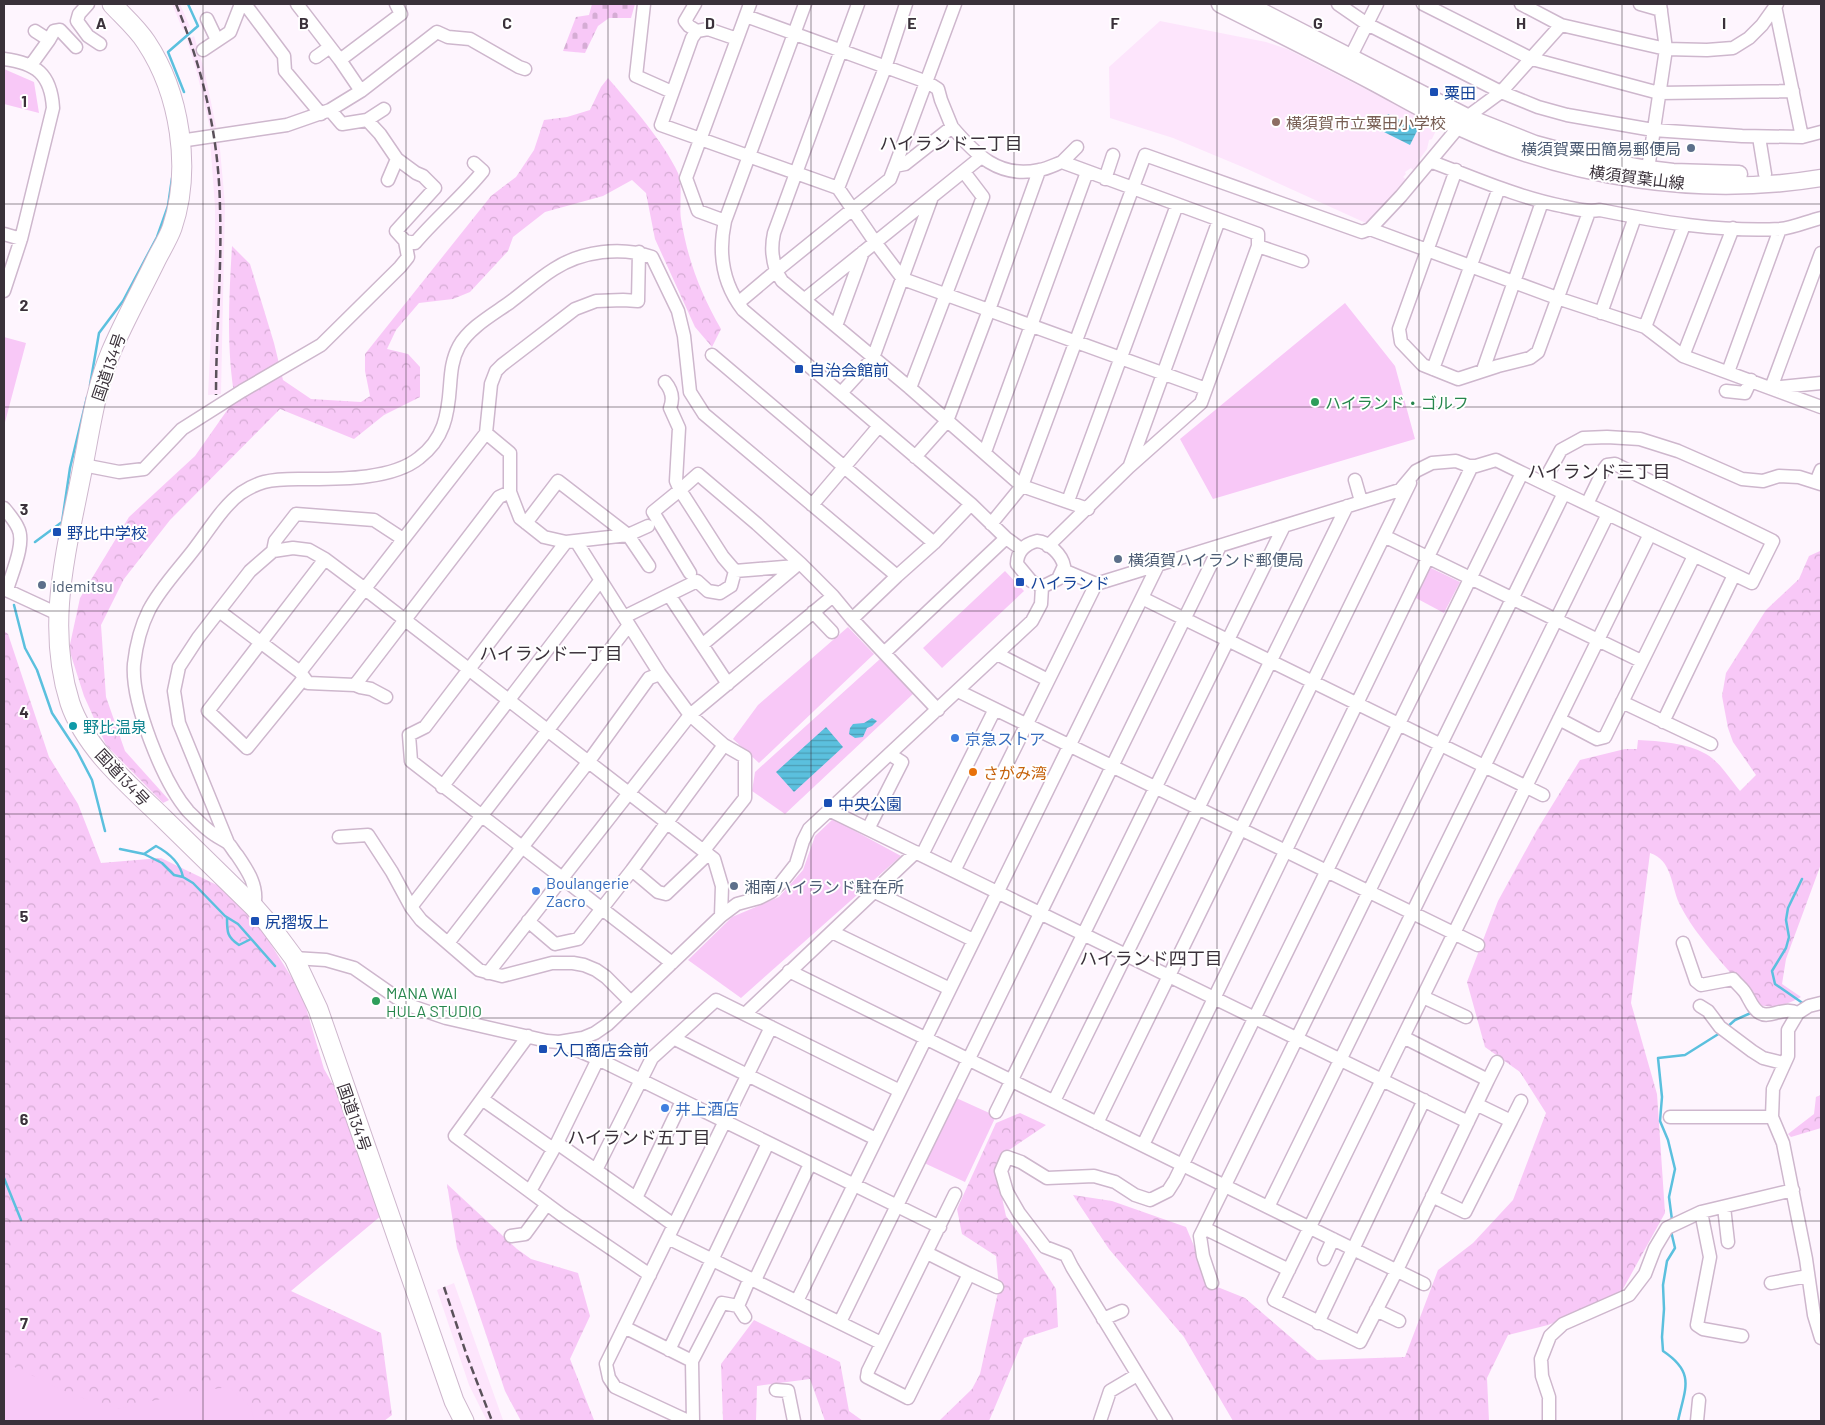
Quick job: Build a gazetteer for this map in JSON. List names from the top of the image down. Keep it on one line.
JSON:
{"streets":{"highway":["国道134号"],"main road":["横須賀葉山線"]},"districts":["ハイランド二丁目","ハイランド三丁目","ハイランド一丁目","ハイランド四丁目","ハイランド五丁目"],"places":{"transit":["粟田","自治会館前","野比中学校","ハイランド","中央公園","尻摺坂上","入口商店会前"],"other":["横須賀市立粟田小学校","横須賀粟田簡易郵便局","ハイランド・ゴルフ","横須賀ハイランド郵便局","idemitsu","野比温泉","京急ストア","さがみ湾","湘南ハイランド駐在所","Boulangerie Zacro","MANA WAI HULA STUDIO","井上酒店"]},"grid":{"columns":["A","B","C","D","E","F","G","H","I"],"rows":["1","2","3","4","5","6","7"]}}
